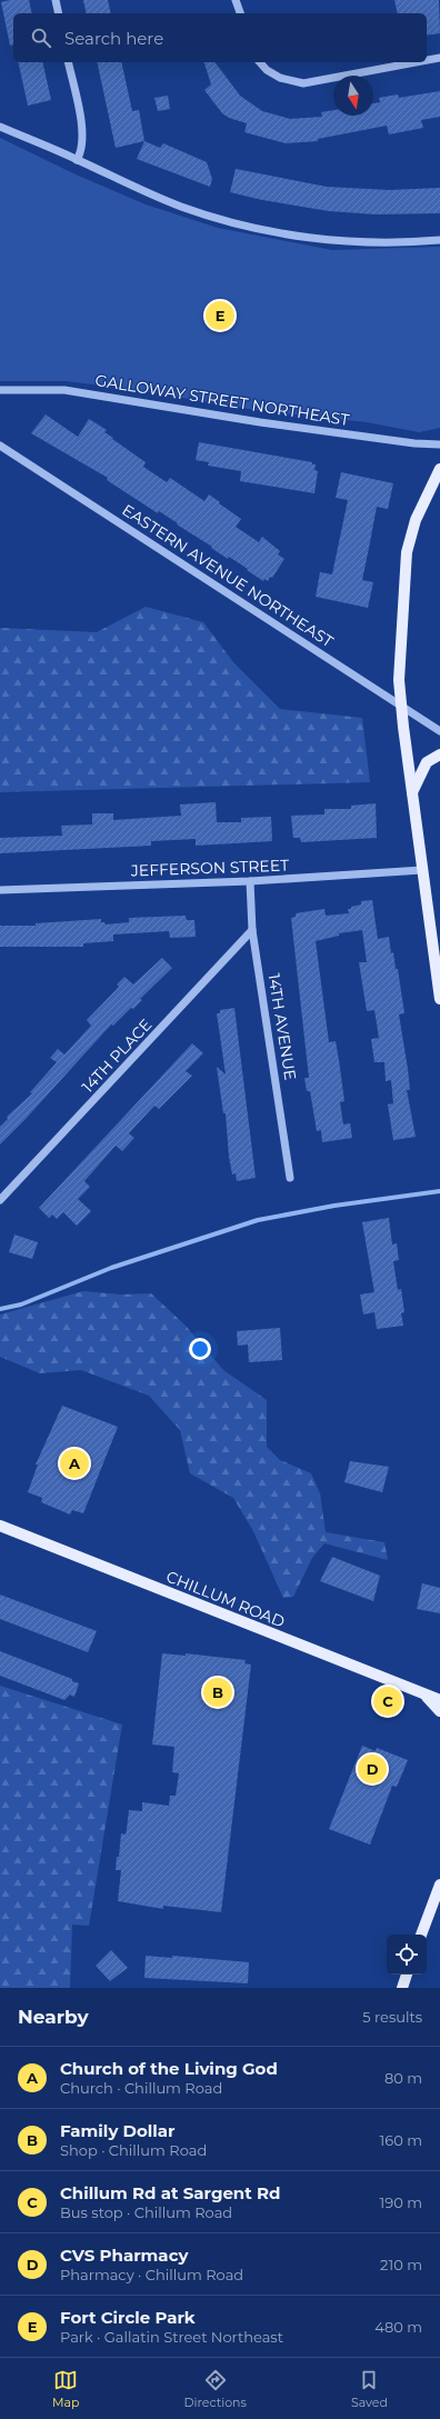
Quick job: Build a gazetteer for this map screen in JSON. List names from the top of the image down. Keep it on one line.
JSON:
{"streets":{"main road":["CHILLUM ROAD"],"street":["GALLOWAY STREET NORTHEAST","EASTERN AVENUE NORTHEAST","JEFFERSON STREET","14TH AVENUE","14TH PLACE"]},"crossings":[["JEFFERSON STREET","14TH AVENUE"],["14TH AVENUE","14TH PLACE"]],"north":"bottom","page":{"search":"Search here","pins":["E","A","B","C","D"],"heading":["Nearby","5 results"],"list":[{"mark":"A","name":"Church of the Living God","note":"Church · Chillum Road","value":"80 m"},{"mark":"B","name":"Family Dollar","note":"Shop · Chillum Road","value":"160 m"},{"mark":"C","name":"Chillum Rd at Sargent Rd","note":"Bus stop · Chillum Road","value":"190 m"},{"mark":"D","name":"CVS Pharmacy","note":"Pharmacy · Chillum Road","value":"210 m"},{"mark":"E","name":"Fort Circle Park","note":"Park · Gallatin Street Northeast","value":"480 m"}],"nav":["Map","Directions","Saved"]}}
